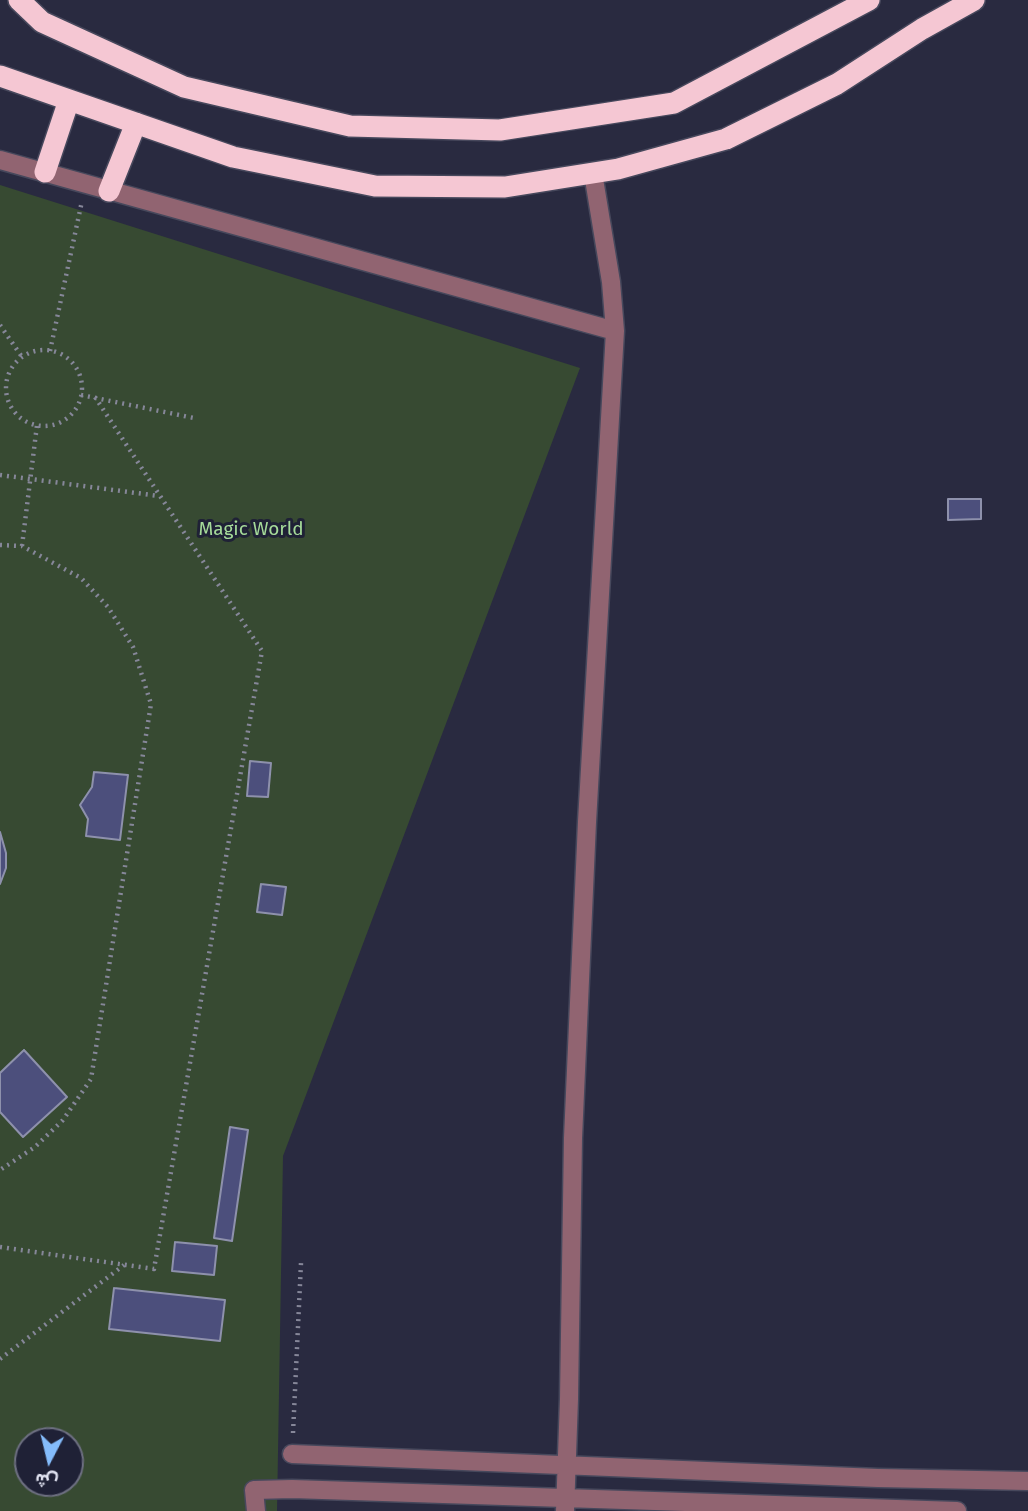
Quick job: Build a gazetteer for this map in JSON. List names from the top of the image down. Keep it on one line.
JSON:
{"parks":["Magic World"],"north":"bottom"}
